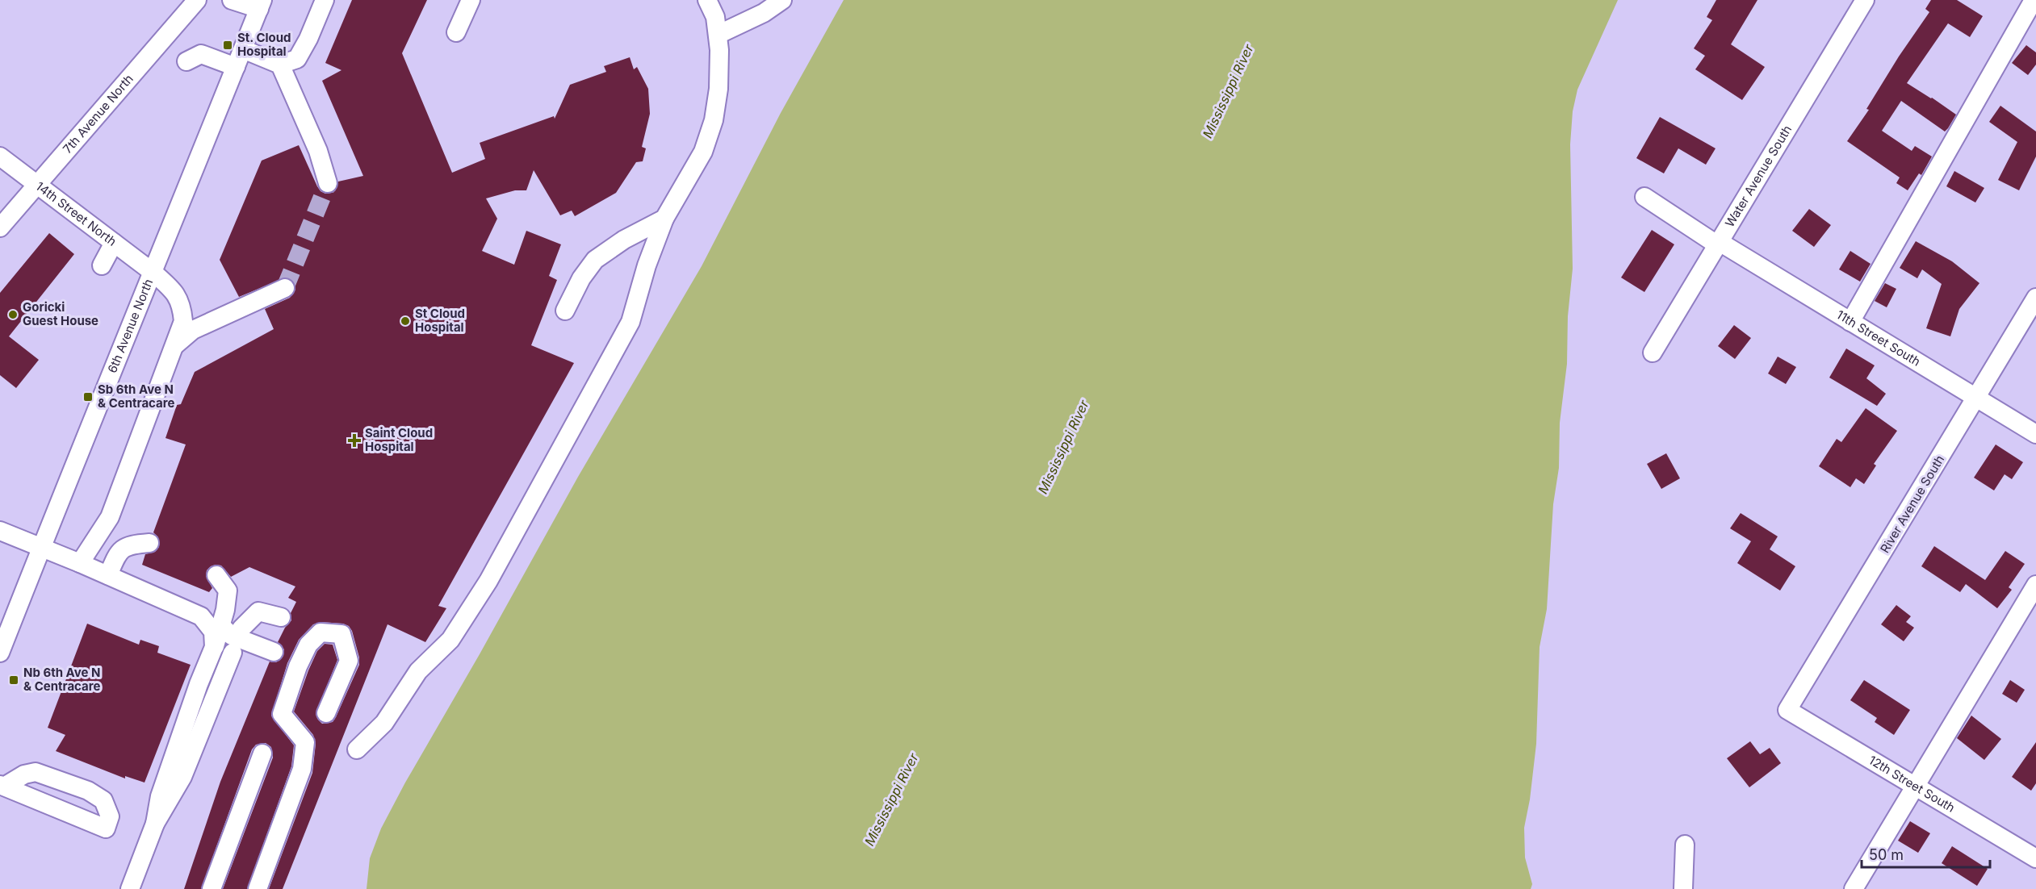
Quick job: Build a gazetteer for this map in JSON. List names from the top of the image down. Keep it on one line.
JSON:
{"streets":{"street":["7th Avenue North","Water Avenue South","14th Street North","6th Avenue North","11th Street South","River Avenue South","12th Street South"]},"crossings":[["7th Avenue North","14th Street North"],["Water Avenue South","11th Street South"],["14th Street North","6th Avenue North"],["11th Street South","River Avenue South"],["River Avenue South","12th Street South"]],"water":["Mississippi River"],"places":{"transit":["St. Cloud Hospital","Sb 6th Ave N & Centracare","Nb 6th Ave N & Centracare"],"other":["Goricki Guest House","St Cloud Hospital"],"health":["Saint Cloud Hospital"]},"scale_bar":"50 m"}
